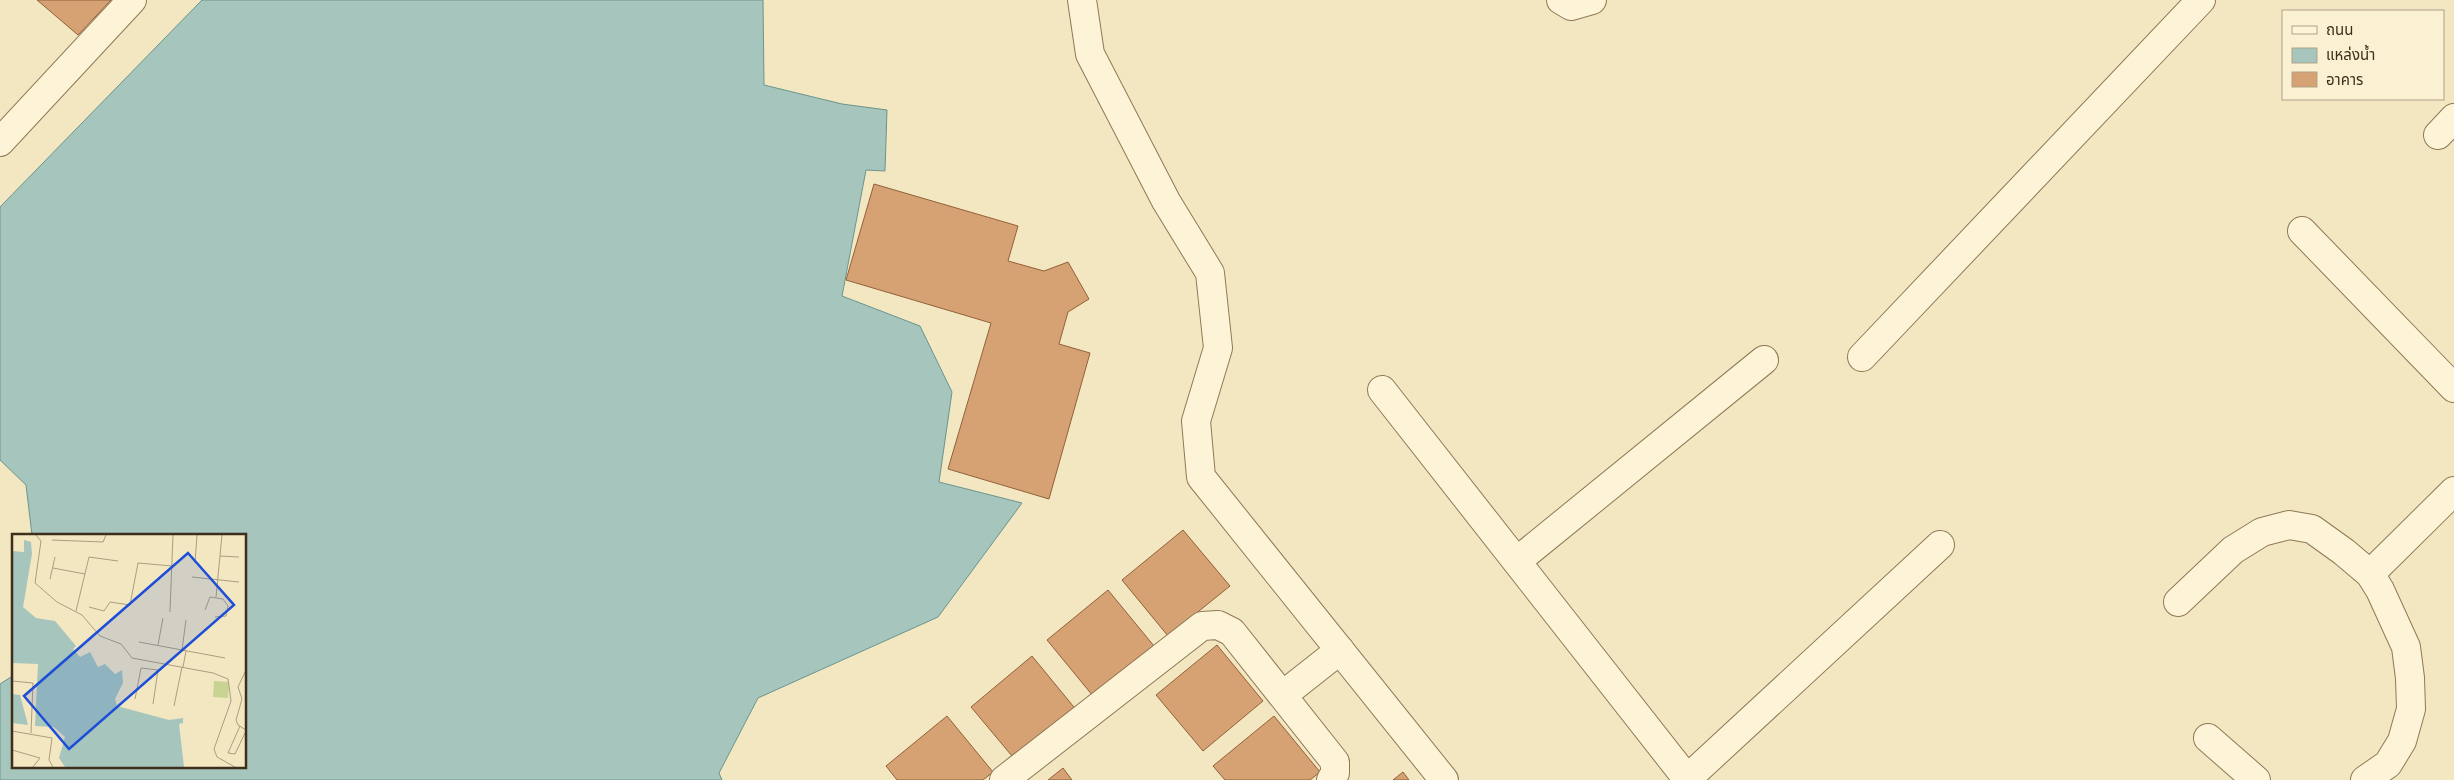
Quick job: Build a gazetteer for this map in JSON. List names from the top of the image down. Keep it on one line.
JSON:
{"legend":["ถนน","แหล่งน้ำ","อาคาร"]}
